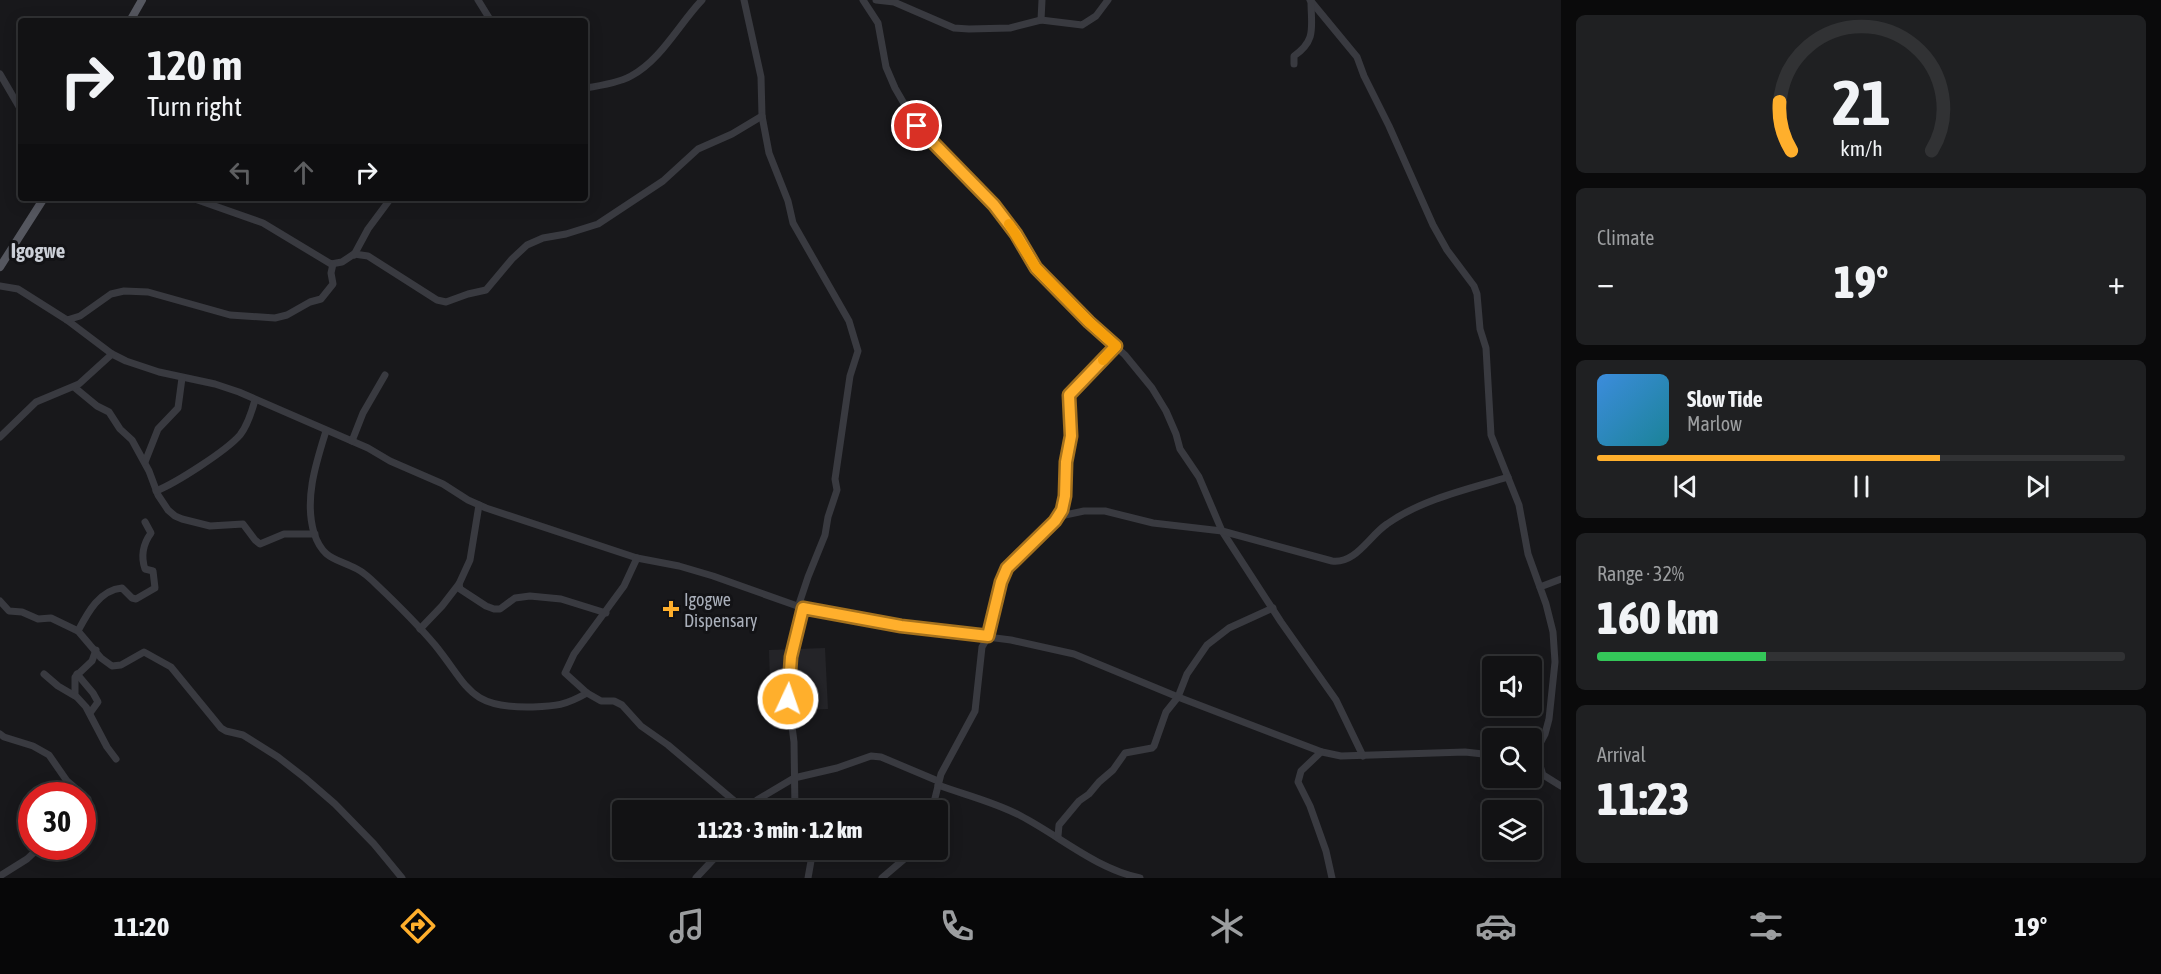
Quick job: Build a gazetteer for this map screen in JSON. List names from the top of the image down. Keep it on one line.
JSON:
{"districts":["Igogwe"],"places":{"health":["Igogwe Dispensary"]},"page":{"turn":["120 m","Turn right"],"tile":["Climate",["Range · 32%","160 km"],["Arrival","11:23"]],"heat":["−","19°","+"],"song":["Slow Tide","Marlow"],"limit":"30","trip":"11:23 · 3 min · 1.2 km","tabs":["11:20","19°"],"gauge":["21","km/h"]}}
